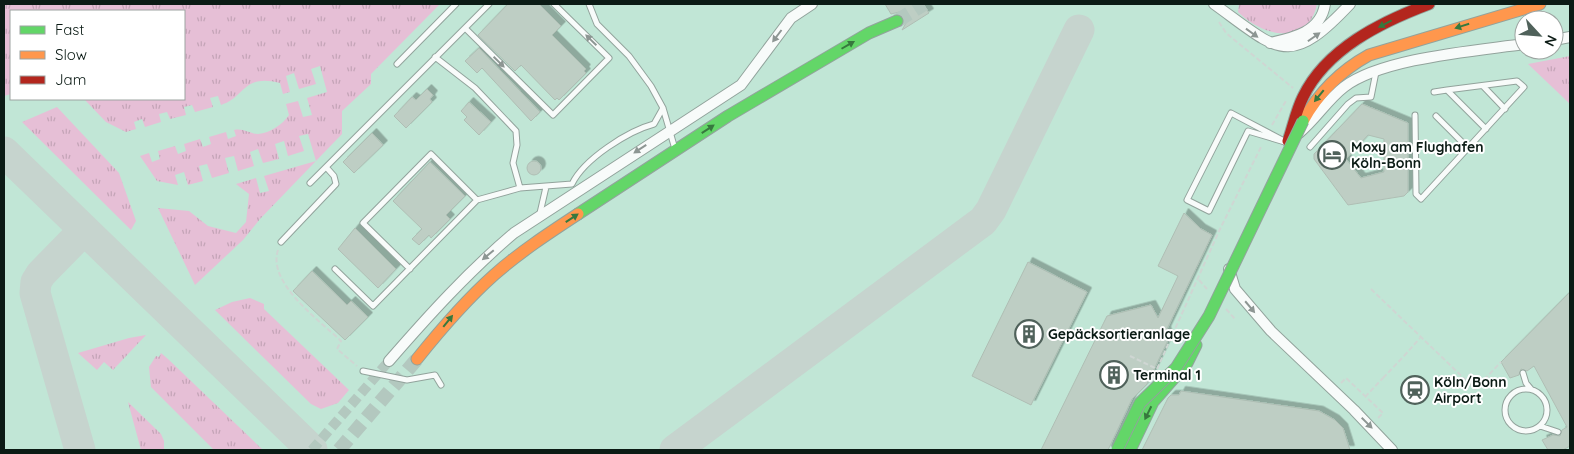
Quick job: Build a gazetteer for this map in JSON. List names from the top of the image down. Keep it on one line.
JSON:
{"places":{"hotel":["Moxy am Flughafen Köln-Bonn"],"building":["Gepäcksortieranlage","Terminal 1"],"station":["Köln/Bonn Airport"]},"legend":["Fast","Slow","Jam"],"north":"bottom right"}
